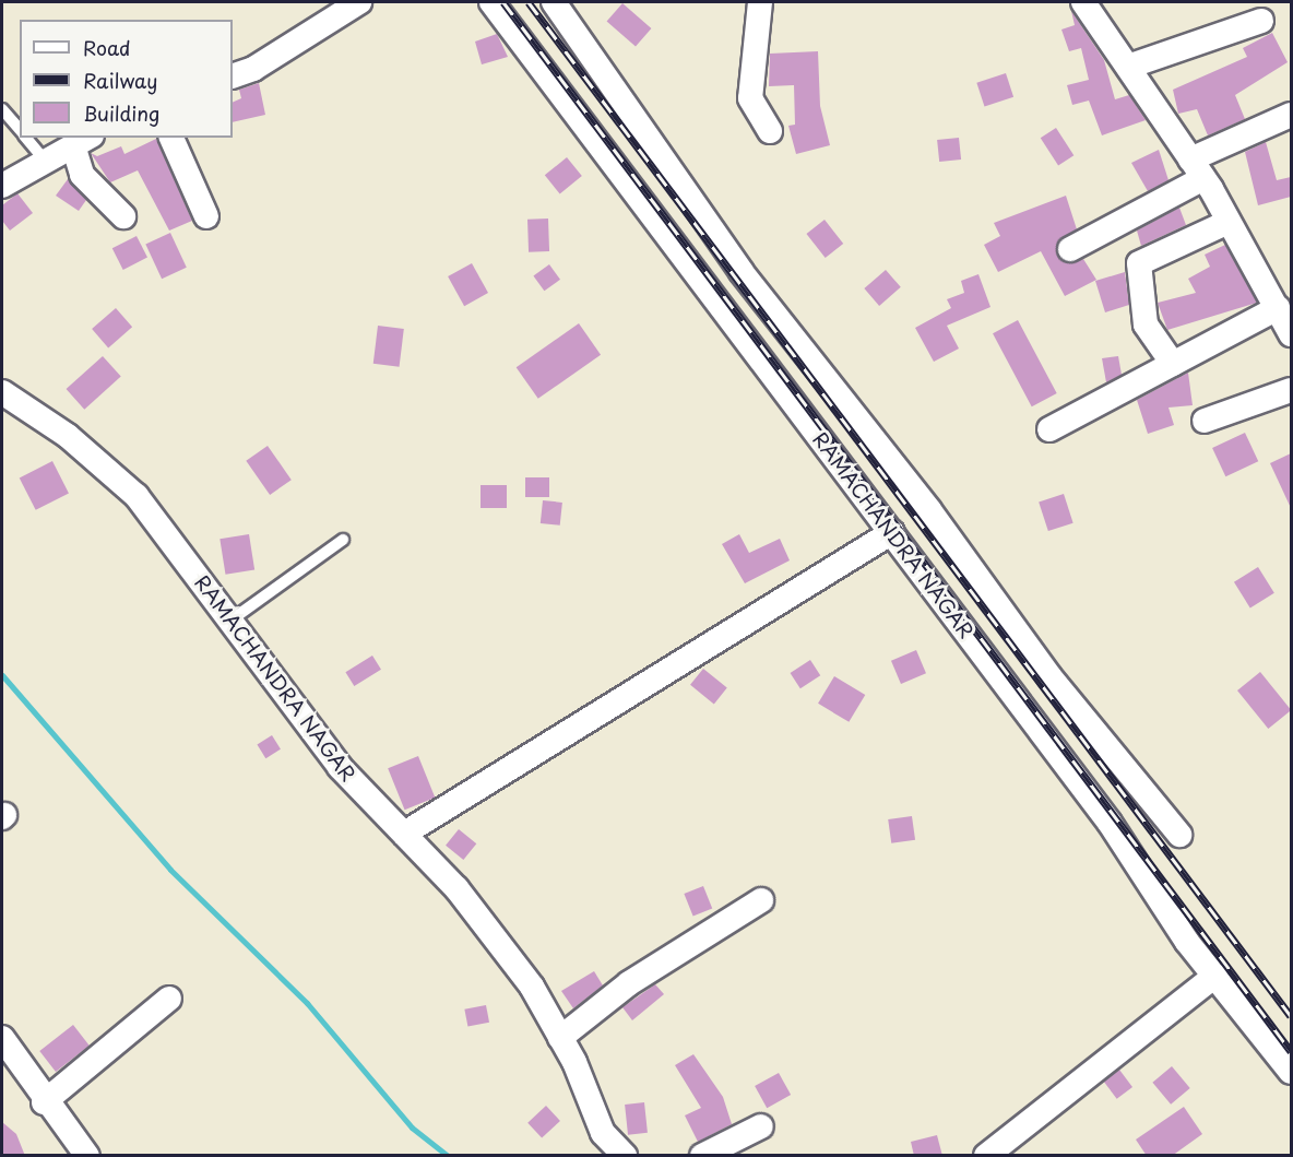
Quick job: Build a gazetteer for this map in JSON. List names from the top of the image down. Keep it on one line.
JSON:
{"streets":{"street":["RAMACHANDRA NAGAR"]},"legend":["Road","Railway","Building"]}
